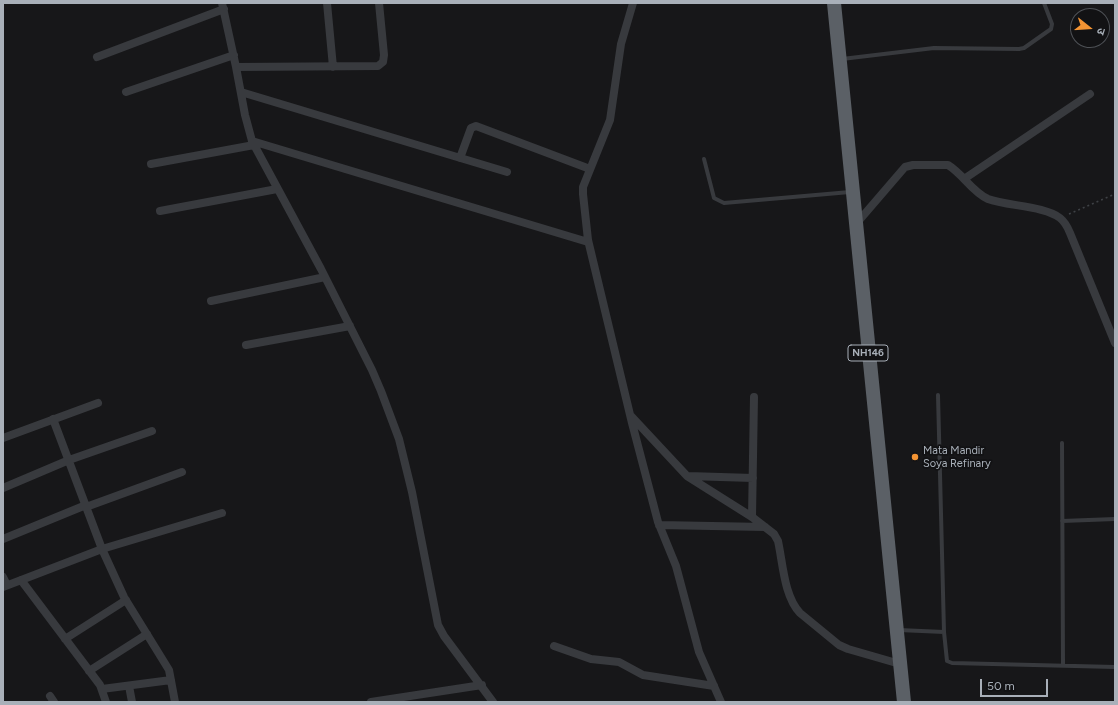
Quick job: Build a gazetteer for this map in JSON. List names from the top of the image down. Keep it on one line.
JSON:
{"streets":{"highway":["NH146"]},"places":["Mata Mandir Soya Refinary"],"scale_bar":"50 m","north":"right"}
